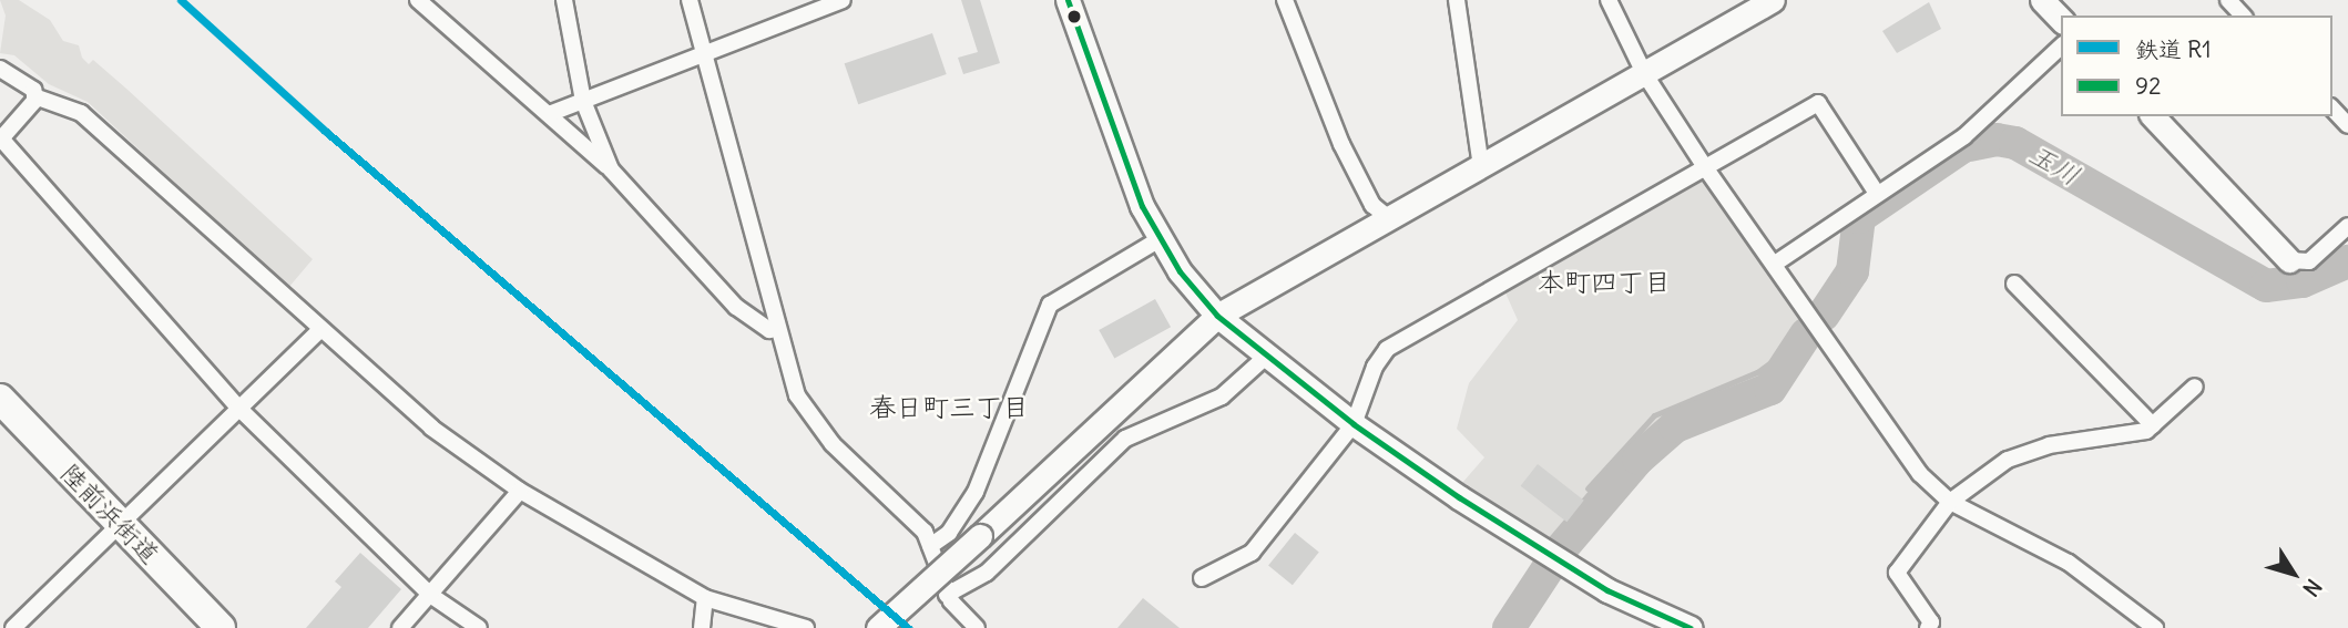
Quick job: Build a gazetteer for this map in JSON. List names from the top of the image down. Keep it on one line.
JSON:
{"streets":{"highway":["陸前浜街道"]},"districts":["本町四丁目","春日町三丁目"],"water":["玉川"],"lines":["rail line R1","transit line 92"],"legend":["鉄道 R1","92"],"north":"bottom right"}
